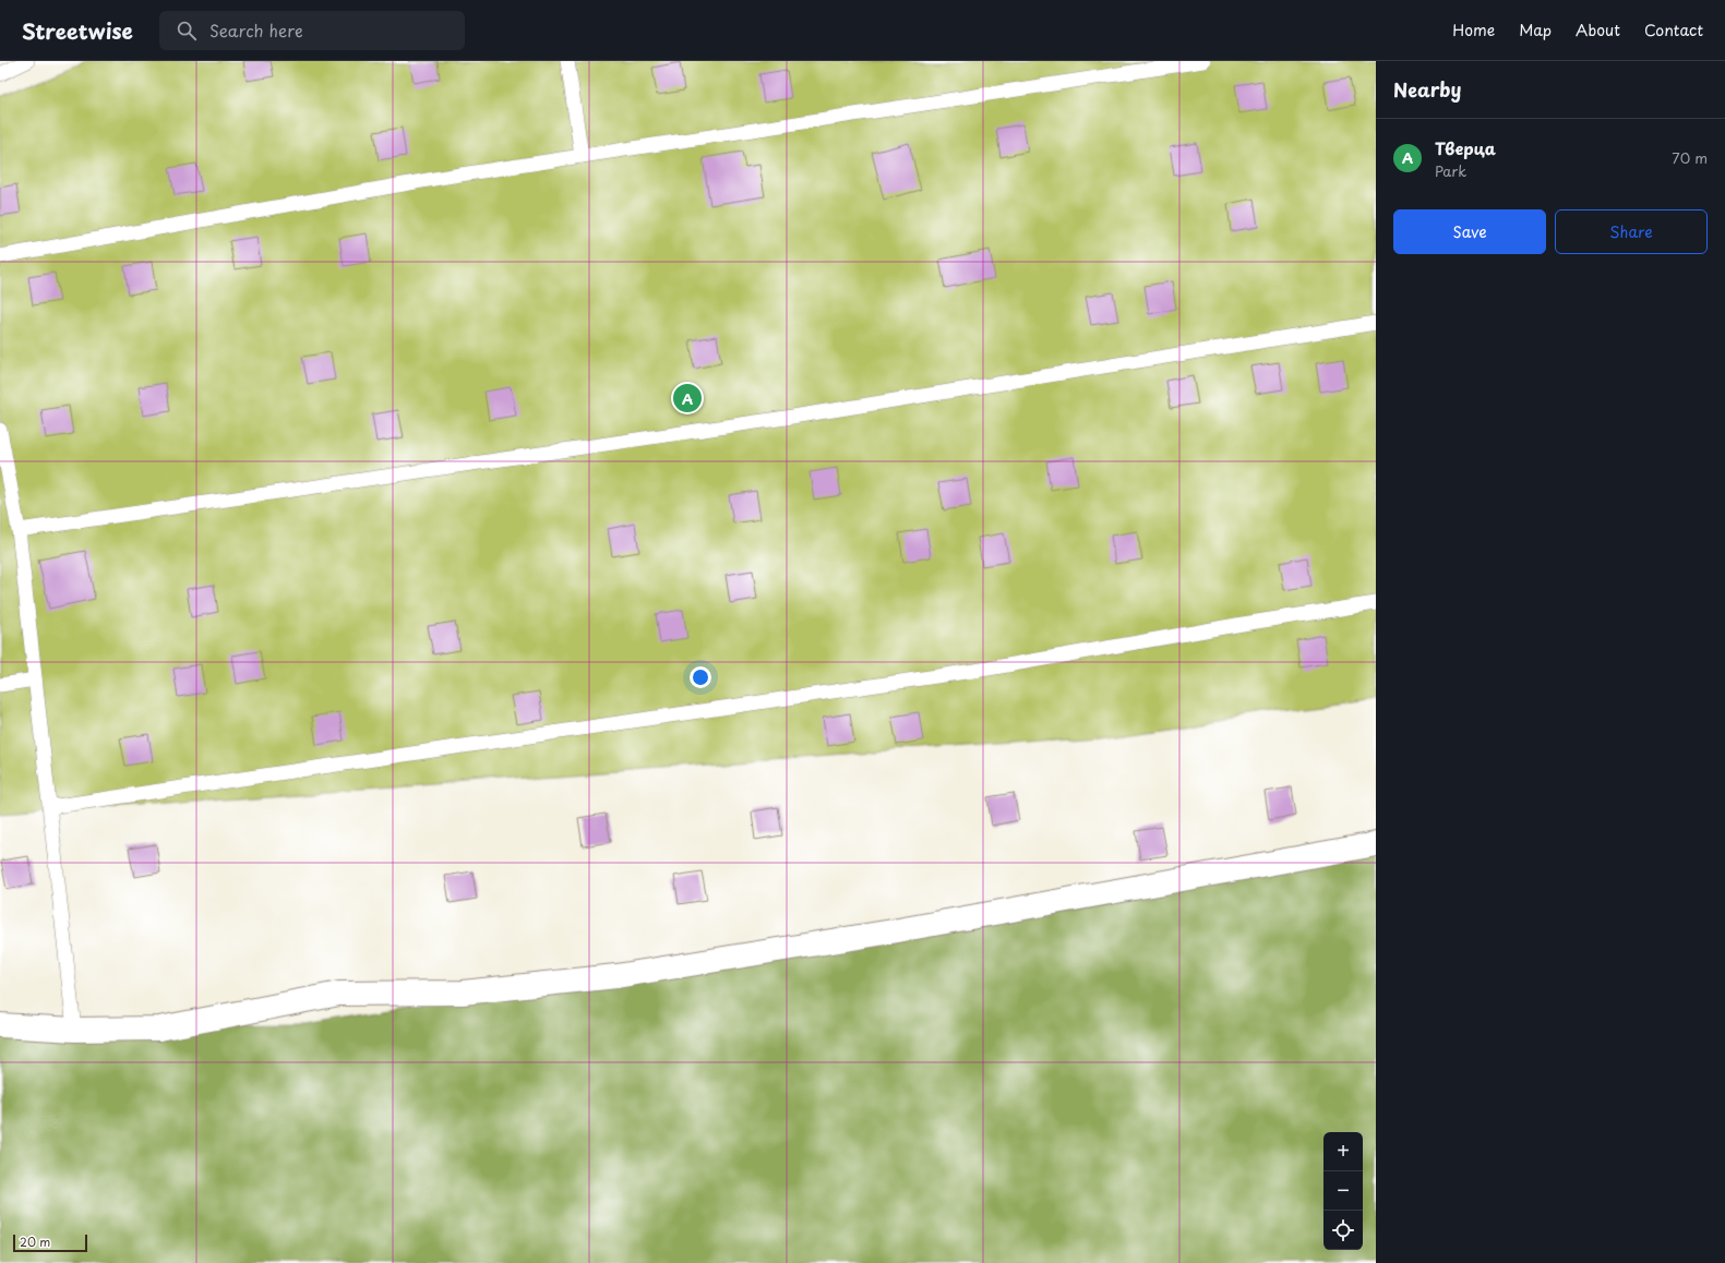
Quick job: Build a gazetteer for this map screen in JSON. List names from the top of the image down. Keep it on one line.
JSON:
{"scale_bar":"20 m","page":{"header":"Streetwise","search":"Search here","nav":["Home","Map","About","Contact"],"heading":"Nearby","list":[{"mark":"A","name":"Тверца","note":"Park","value":"70 m"}],"buttons":["Save","Share"],"pins":"A","map_buttons":["+","−"],"scale":"20 m"}}
